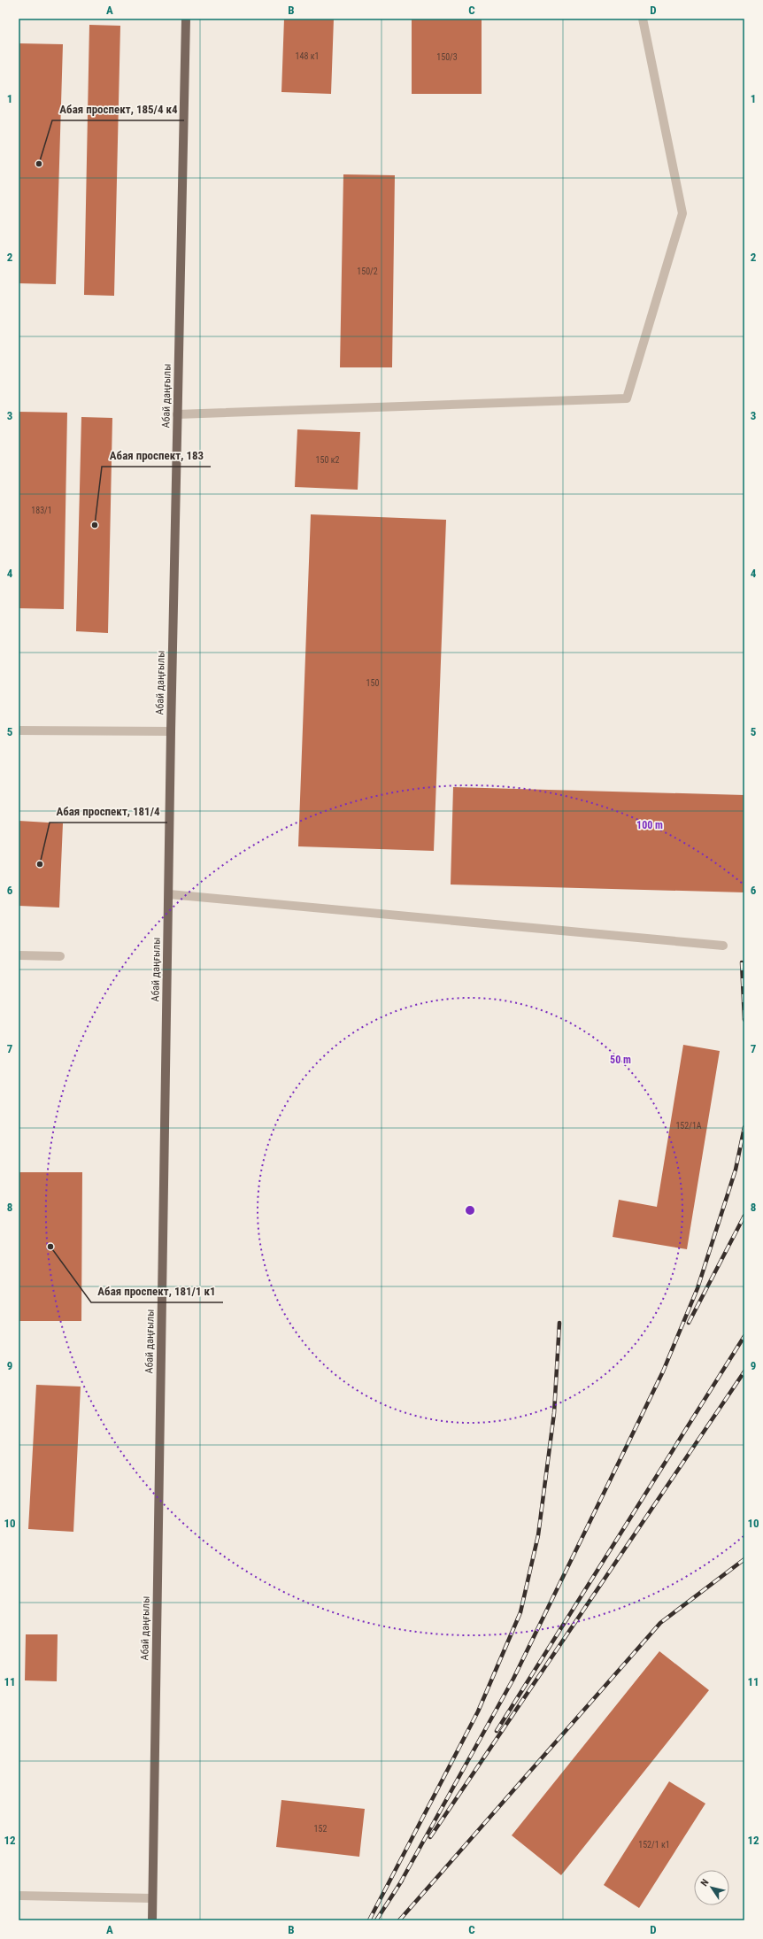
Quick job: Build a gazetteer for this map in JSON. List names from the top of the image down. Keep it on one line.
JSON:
{"streets":{"main road":["Абай даңғылы"]},"places":["Абая проспект, 185/4 к4","Абая проспект, 183","Абая проспект, 181/4","Абая проспект, 181/1 к1"],"house_numbers":["148 к1","150/3","150/2","150 к2","183/1","150","152/1А","152","152/1 к1"],"north":"top left","grid":{"columns":["A","B","C","D"],"rows":["1","2","3","4","5","6","7","8","9","10","11","12"]},"rings":["100 m","50 m"]}
